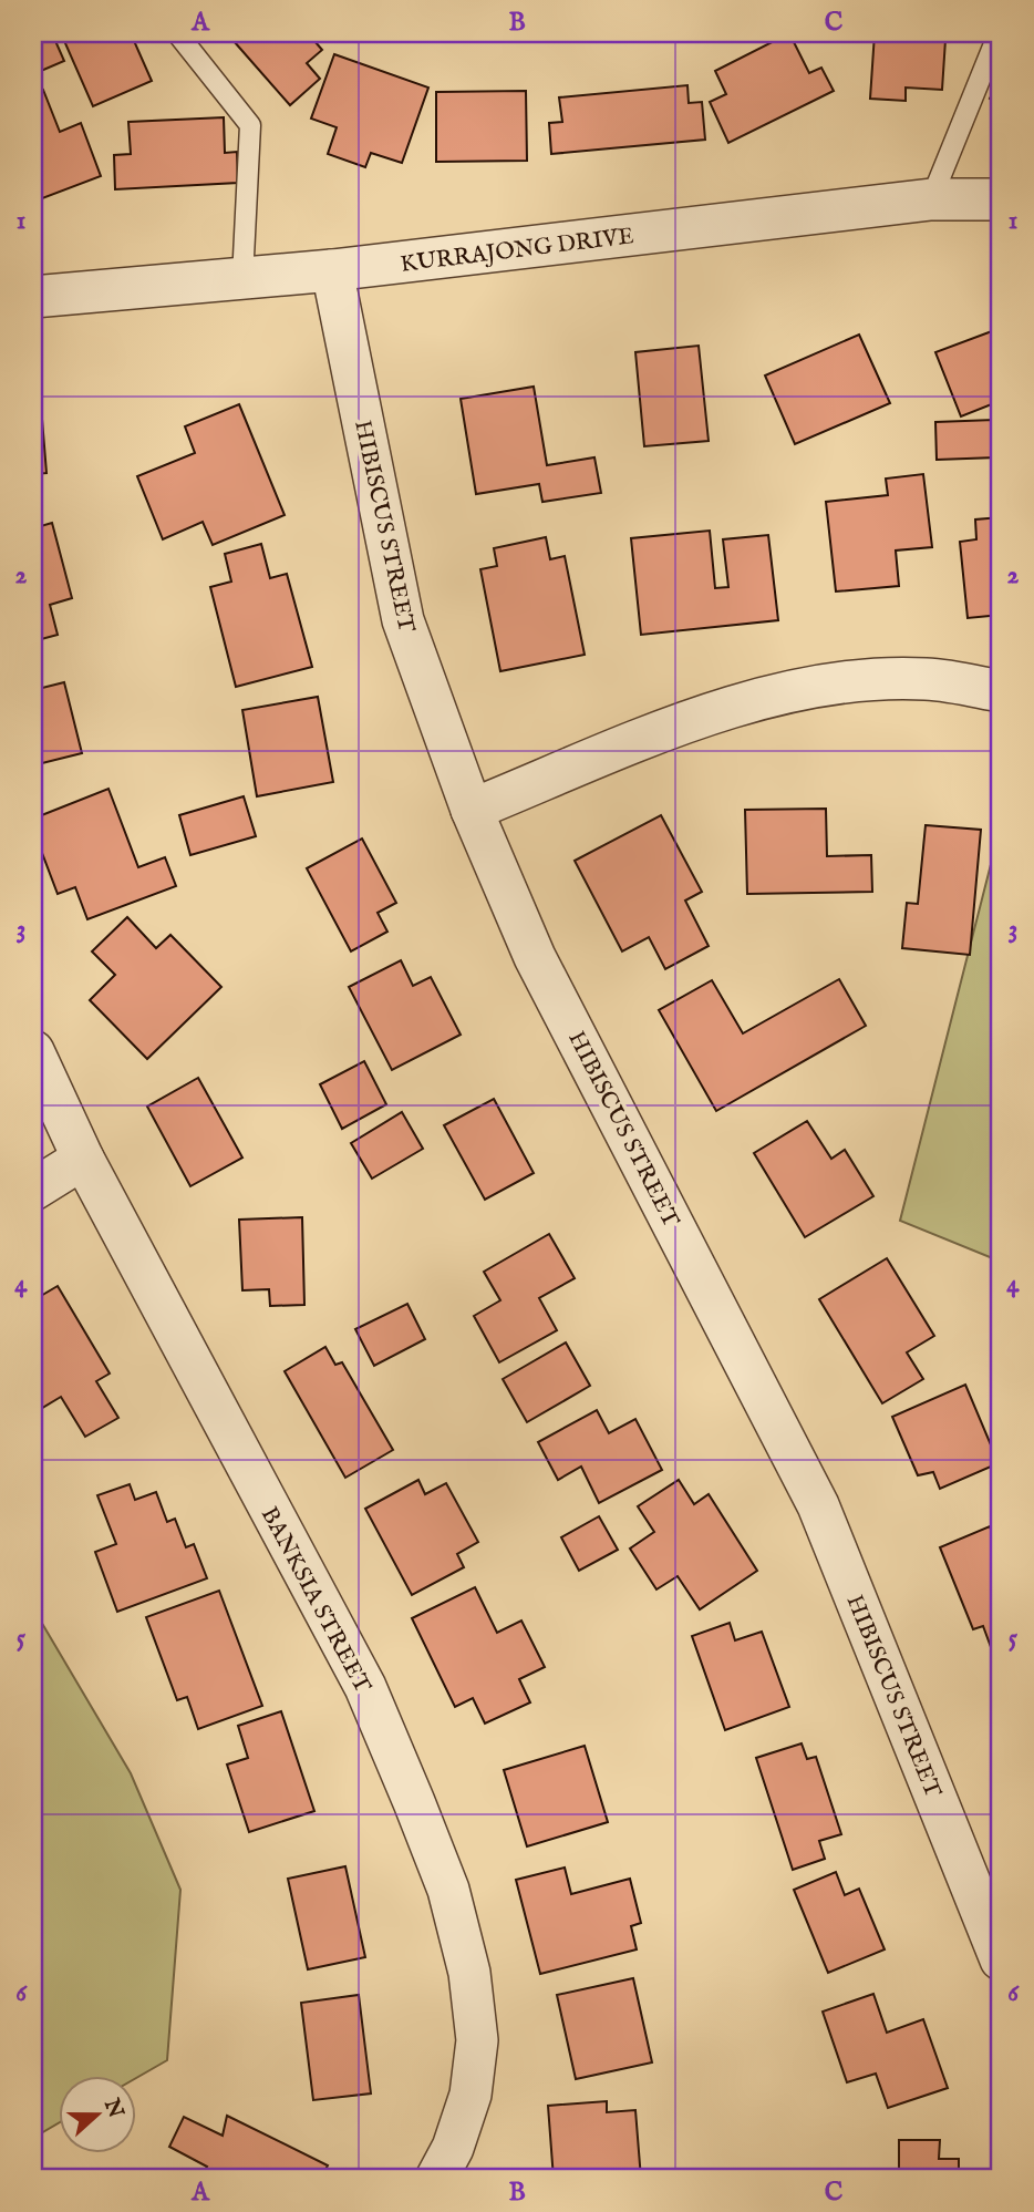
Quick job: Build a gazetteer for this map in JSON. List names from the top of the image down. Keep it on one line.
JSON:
{"streets":{"street":["KURRAJONG DRIVE","HIBISCUS STREET","BANKSIA STREET"]},"crossings":[["KURRAJONG DRIVE","HIBISCUS STREET"]],"north":"right","grid":{"columns":["A","B","C"],"rows":["1","2","3","4","5","6"]}}
